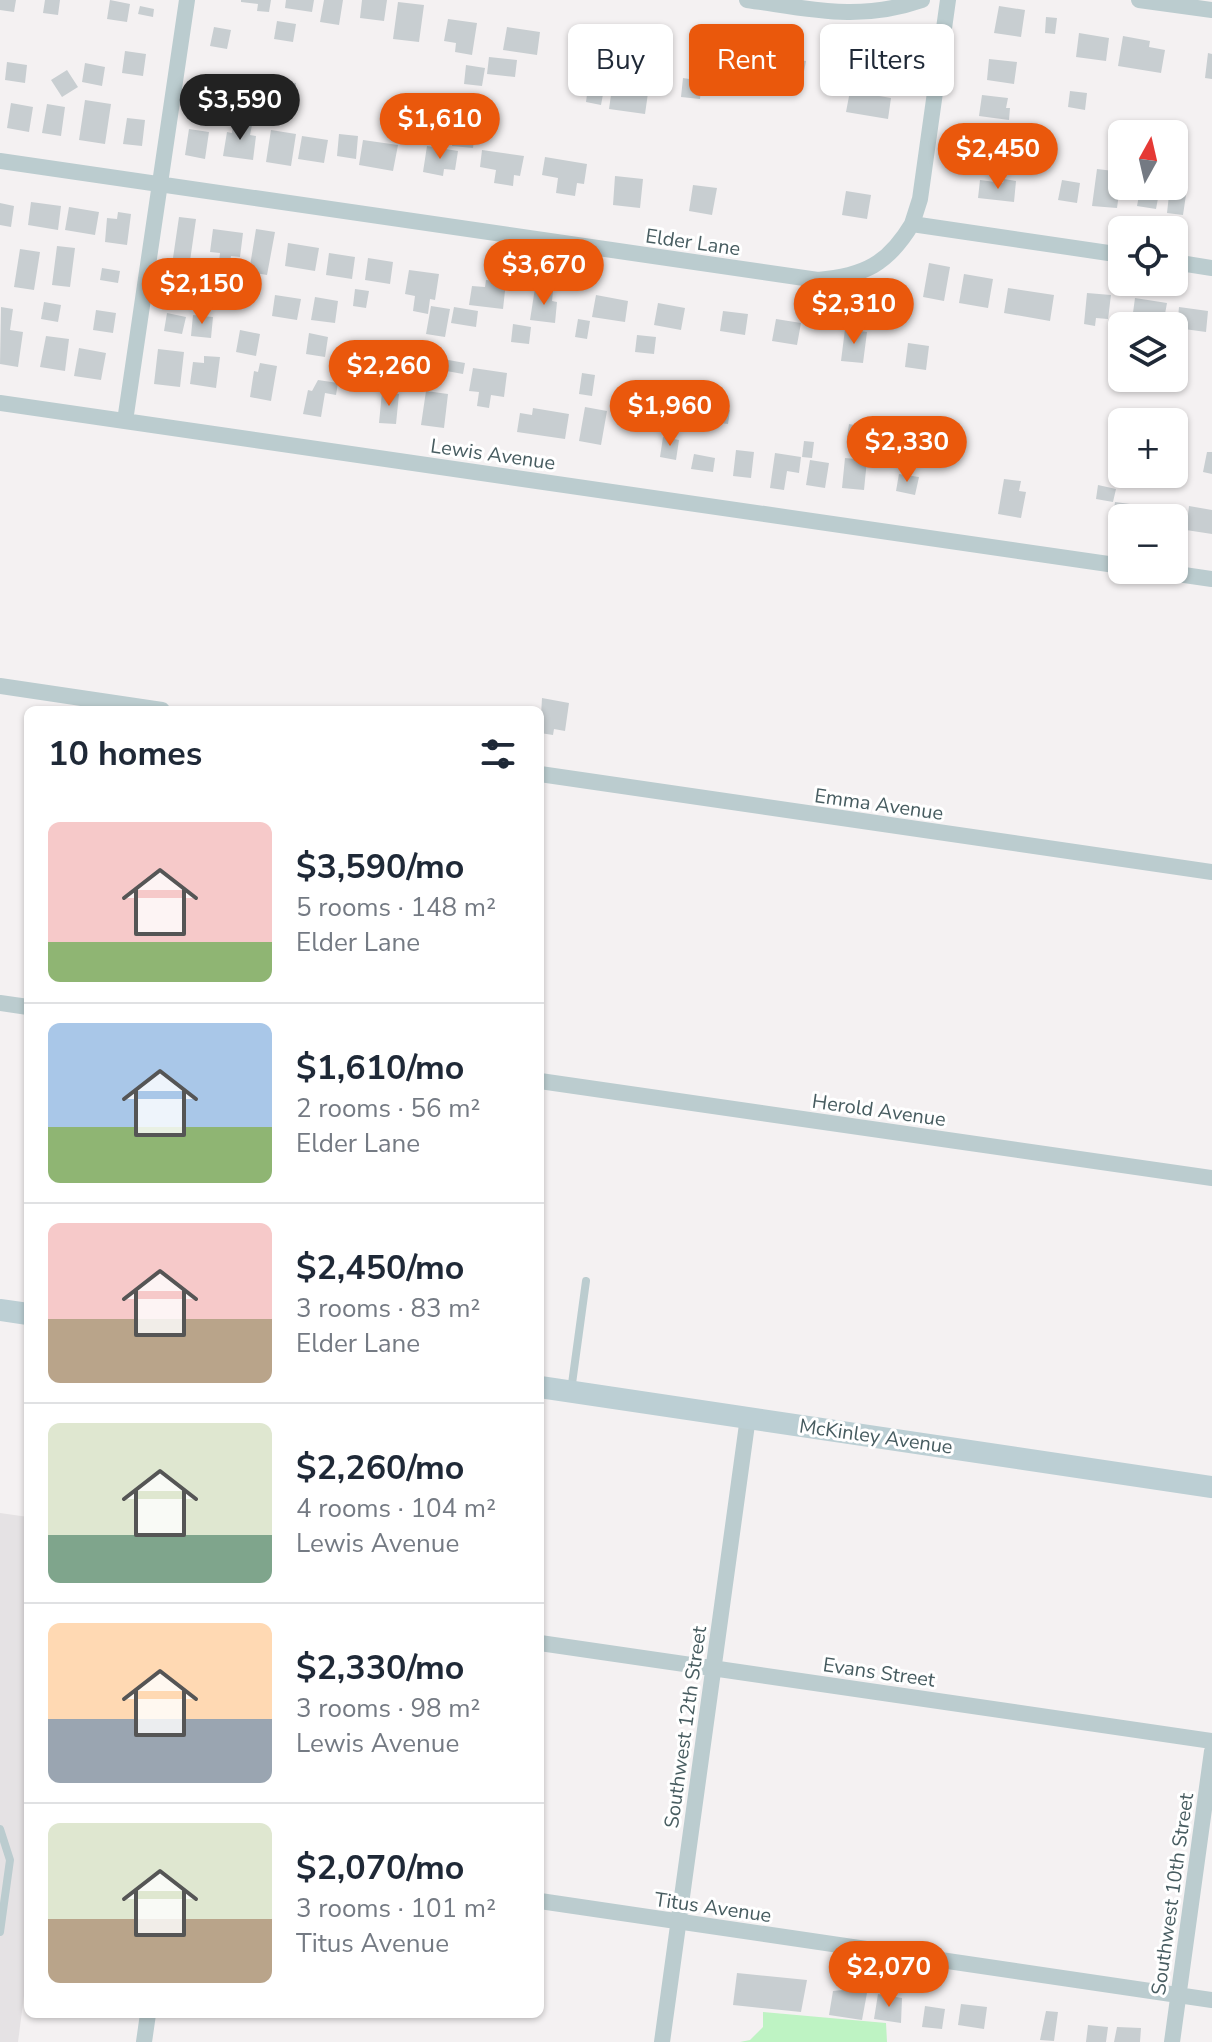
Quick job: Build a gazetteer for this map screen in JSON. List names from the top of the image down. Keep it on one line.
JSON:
{"streets":{"main road":["McKinley Avenue"],"street":["Elder Lane","Lewis Avenue","Emma Avenue","Herold Avenue","Evans Street","Southwest 12th Street","Southwest 10th Street","Titus Avenue"]},"crossings":[["McKinley Avenue","Southwest 12th Street"],["Evans Street","Southwest 12th Street"],["Southwest 12th Street","Titus Avenue"],["Southwest 10th Street","Titus Avenue"]],"north":"top","page":{"chip":["Buy","Rent","Filters"],"price":["$3,590","$1,610","$2,450","$3,670","$2,150","$2,310","$2,260","$1,960","$2,330","$2,070"],"map_buttons":["+","−"],"heading":"10 homes","list":[{"name":"$3,590/mo","note":"5 rooms · 148 m² · Elder Lane"},{"name":"$1,610/mo","note":"2 rooms · 56 m² · Elder Lane"},{"name":"$2,450/mo","note":"3 rooms · 83 m² · Elder Lane"},{"name":"$2,260/mo","note":"4 rooms · 104 m² · Lewis Avenue"},{"name":"$2,330/mo","note":"3 rooms · 98 m² · Lewis Avenue"},{"name":"$2,070/mo","note":"3 rooms · 101 m² · Titus Avenue"}]}}
